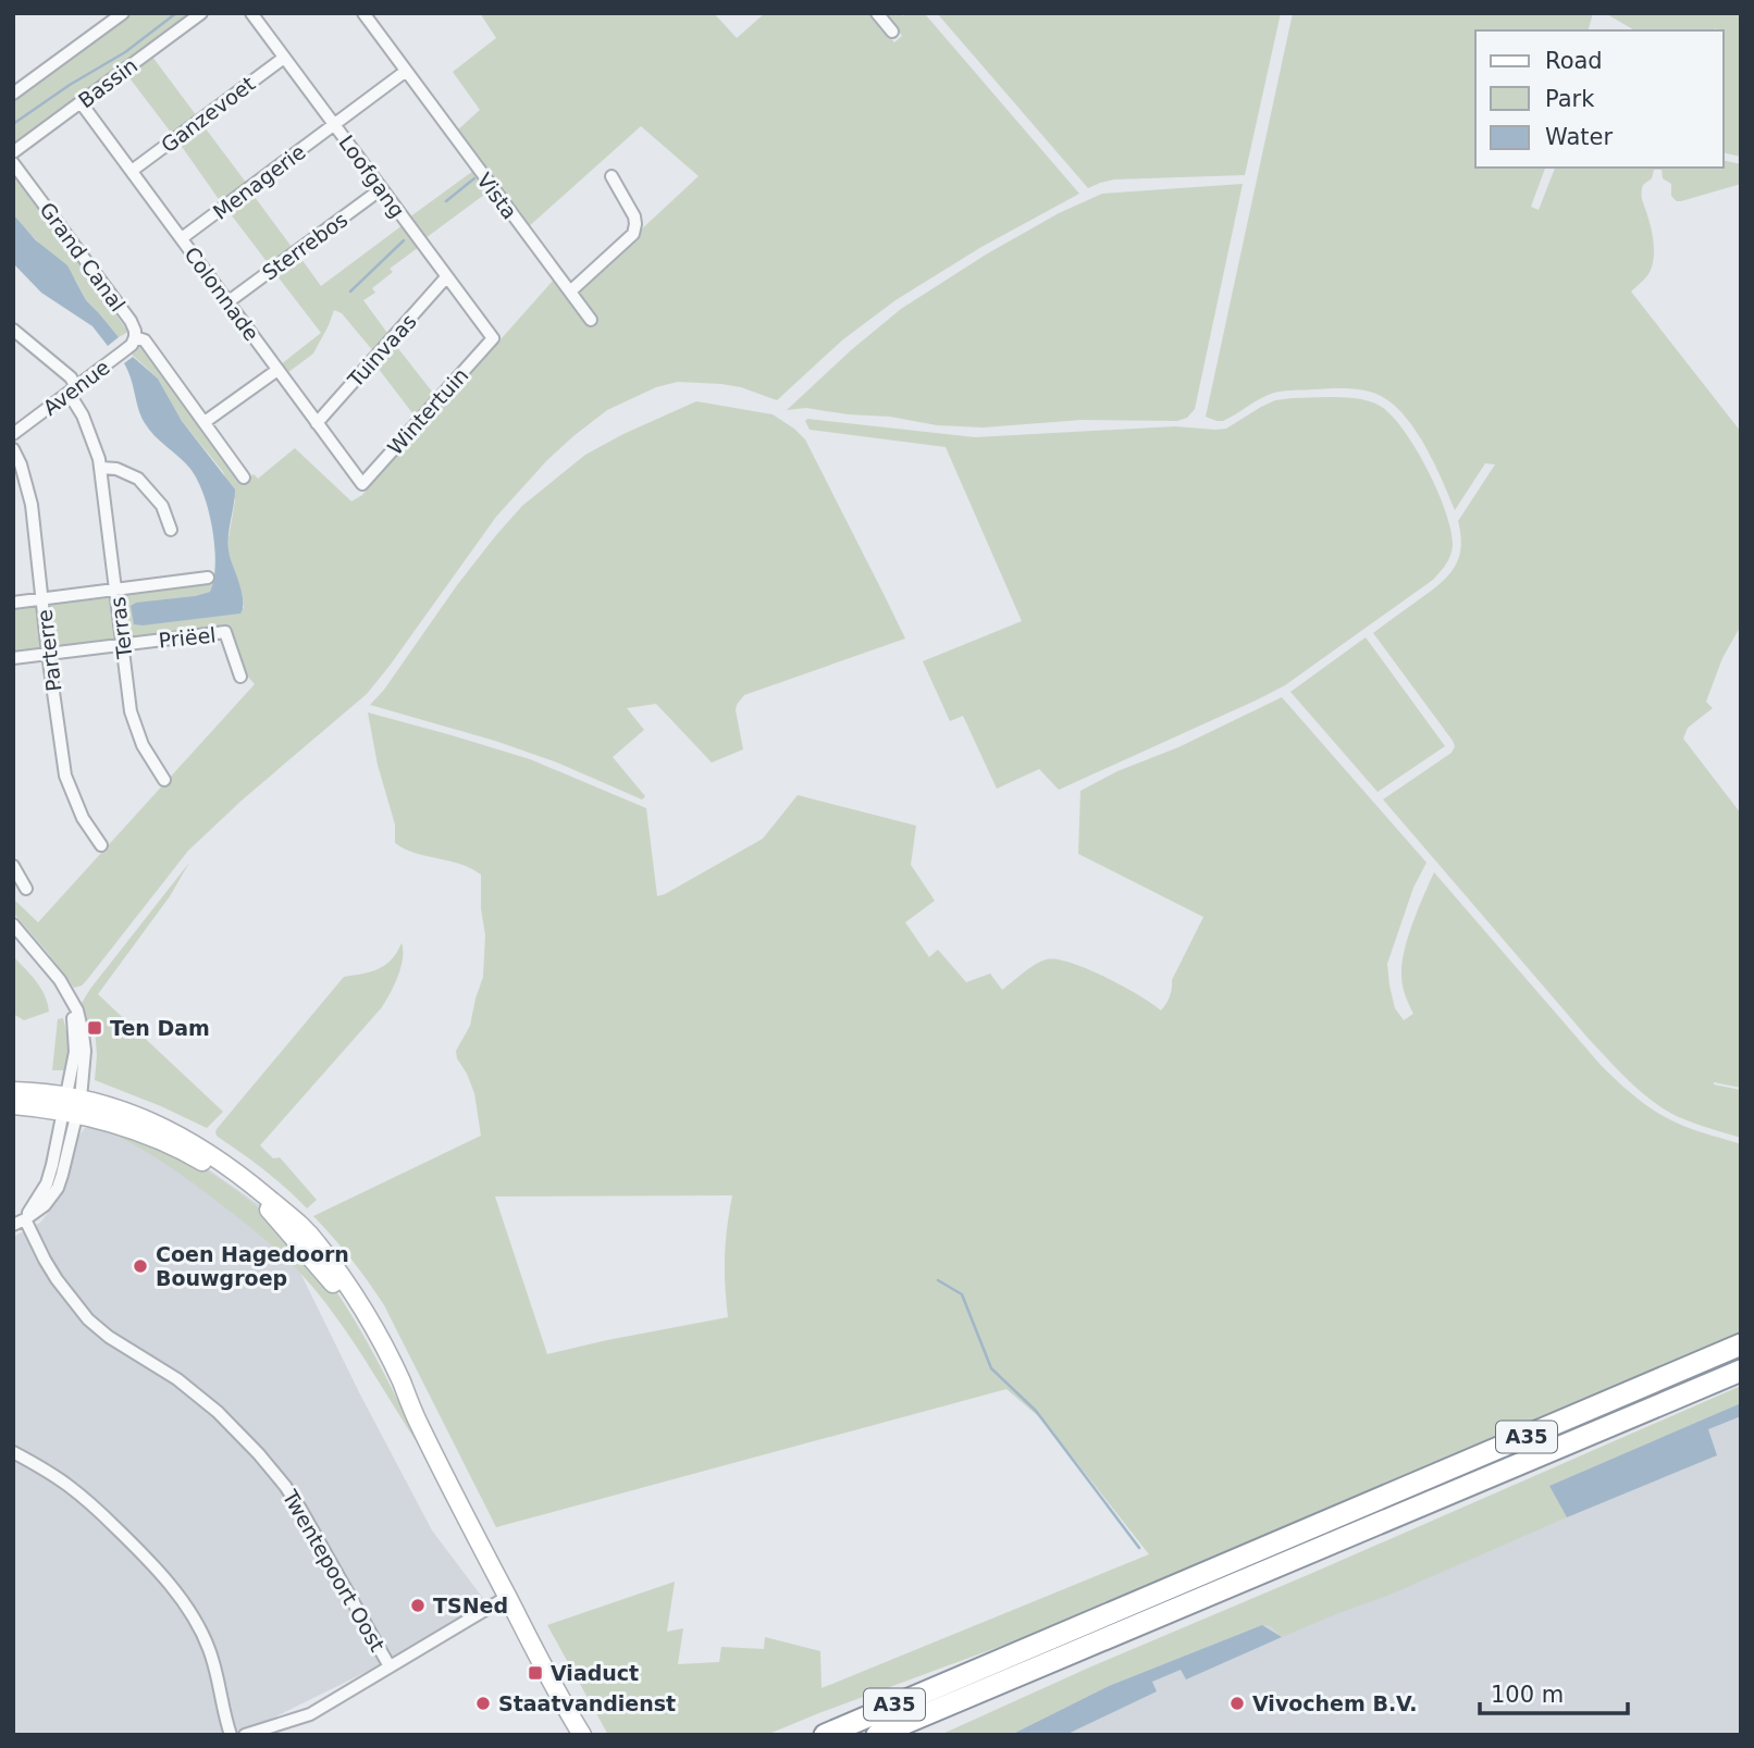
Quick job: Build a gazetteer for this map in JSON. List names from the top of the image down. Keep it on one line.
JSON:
{"streets":{"highway":["A35"],"street":["Bassin","Ganzevoet","Loofgang","Menagerie","Vista","Sterrebos","Grand Canal","Colonnade","Tuinvaas","Avenue","Wintertuin","Terras","Priëel","Parterre","Twentepoort Oost"]},"crossings":[["Bassin","Colonnade"],["Ganzevoet","Loofgang"],["Ganzevoet","Colonnade"],["Loofgang","Menagerie"],["Loofgang","Sterrebos"],["Loofgang","Tuinvaas"],["Loofgang","Wintertuin"],["Menagerie","Colonnade"],["Sterrebos","Colonnade"],["Grand Canal","Avenue"],["Colonnade","Tuinvaas"],["Colonnade","Wintertuin"],["Avenue","Terras"],["Terras","Priëel"],["Priëel","Parterre"]],"places":{"transit":["Ten Dam","Viaduct"],"other":["Coen Hagedoorn Bouwgroep","TSNed","Staatvandienst","Vivochem B.V."]},"legend":["Road","Park","Water"],"scale_bar":"100 m"}
